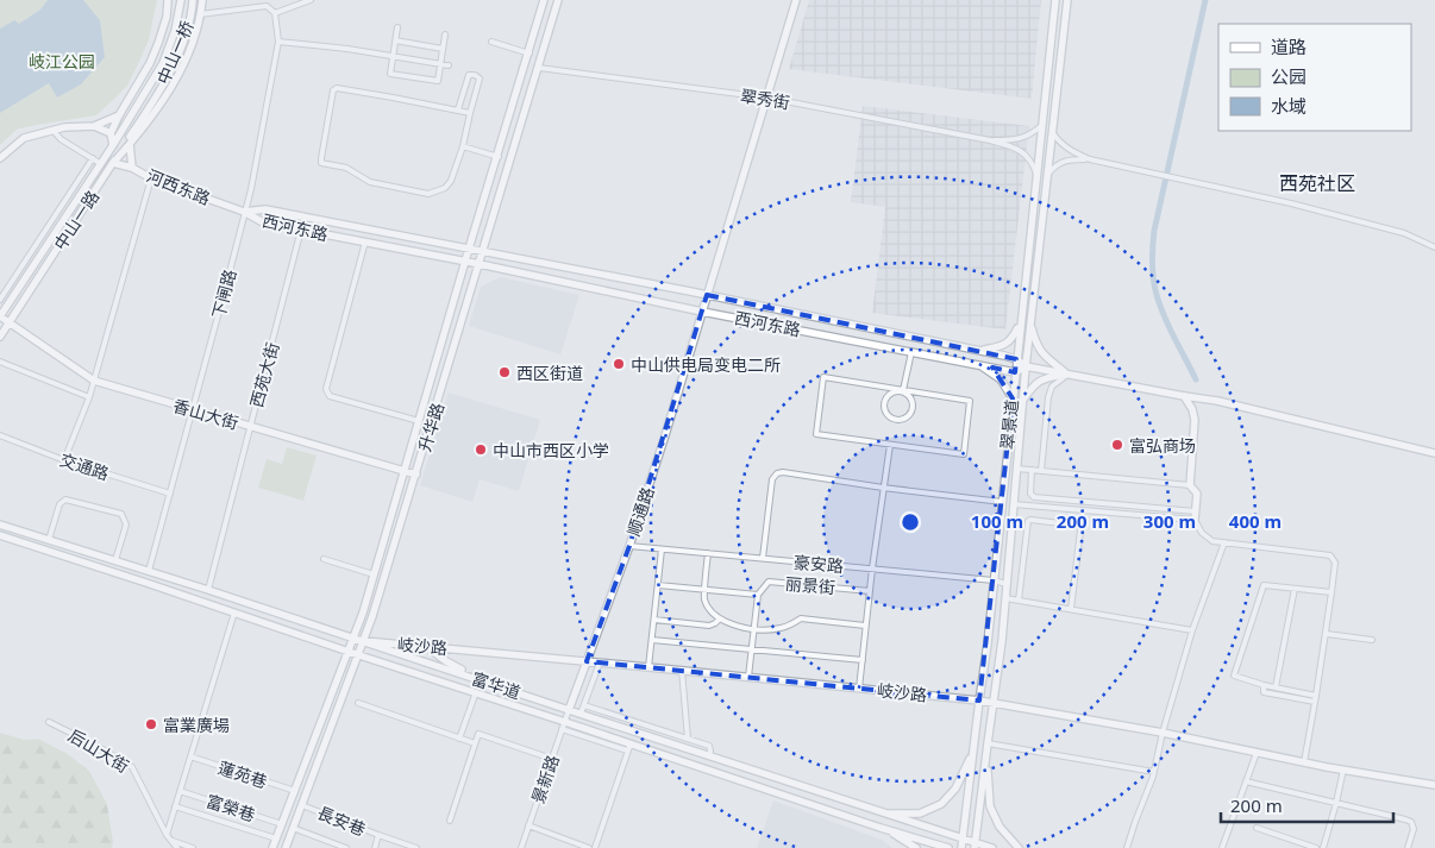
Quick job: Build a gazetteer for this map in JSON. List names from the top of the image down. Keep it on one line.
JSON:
{"streets":{"main road":["中山一桥","河西东路","中山一路","西河东路","香山大街","翠景道","升华路","顺通路","岐沙路","富华道"],"street":["翠秀街","下闸路","西苑大街","交通路","豪安路","丽景街","后山大街","蓮苑巷","景新路","富榮巷","長安巷"]},"crossings":[["中山一桥","中山一路"],["翠秀街","升华路"],["翠秀街","顺通路"],["河西东路","中山一路"],["河西东路","西河东路"],["河西东路","下闸路"],["中山一路","香山大街"],["西河东路","下闸路"],["西河东路","西苑大街"],["西河东路","翠景道"],["西河东路","升华路"],["西河东路","顺通路"],["下闸路","香山大街"],["下闸路","交通路"],["下闸路","富华道"],["西苑大街","香山大街"],["西苑大街","富华道"],["香山大街","升华路"],["翠景道","豪安路"],["翠景道","岐沙路"],["翠景道","富华道"],["升华路","岐沙路"],["升华路","富华道"],["升华路","蓮苑巷"],["升华路","富榮巷"],["升华路","長安巷"],["顺通路","豪安路"],["顺通路","岐沙路"],["顺通路","富华道"],["顺通路","景新路"],["岐沙路","富华道"],["富华道","景新路"]],"districts":["西苑社区"],"parks":["岐江公园"],"places":["中山供电局变电二所","西区街道","富弘商场","中山市西区小学","富業廣場"],"legend":["道路","公园","水域"],"scale_bar":"200 m","rings":["100 m","200 m","300 m","400 m"]}
